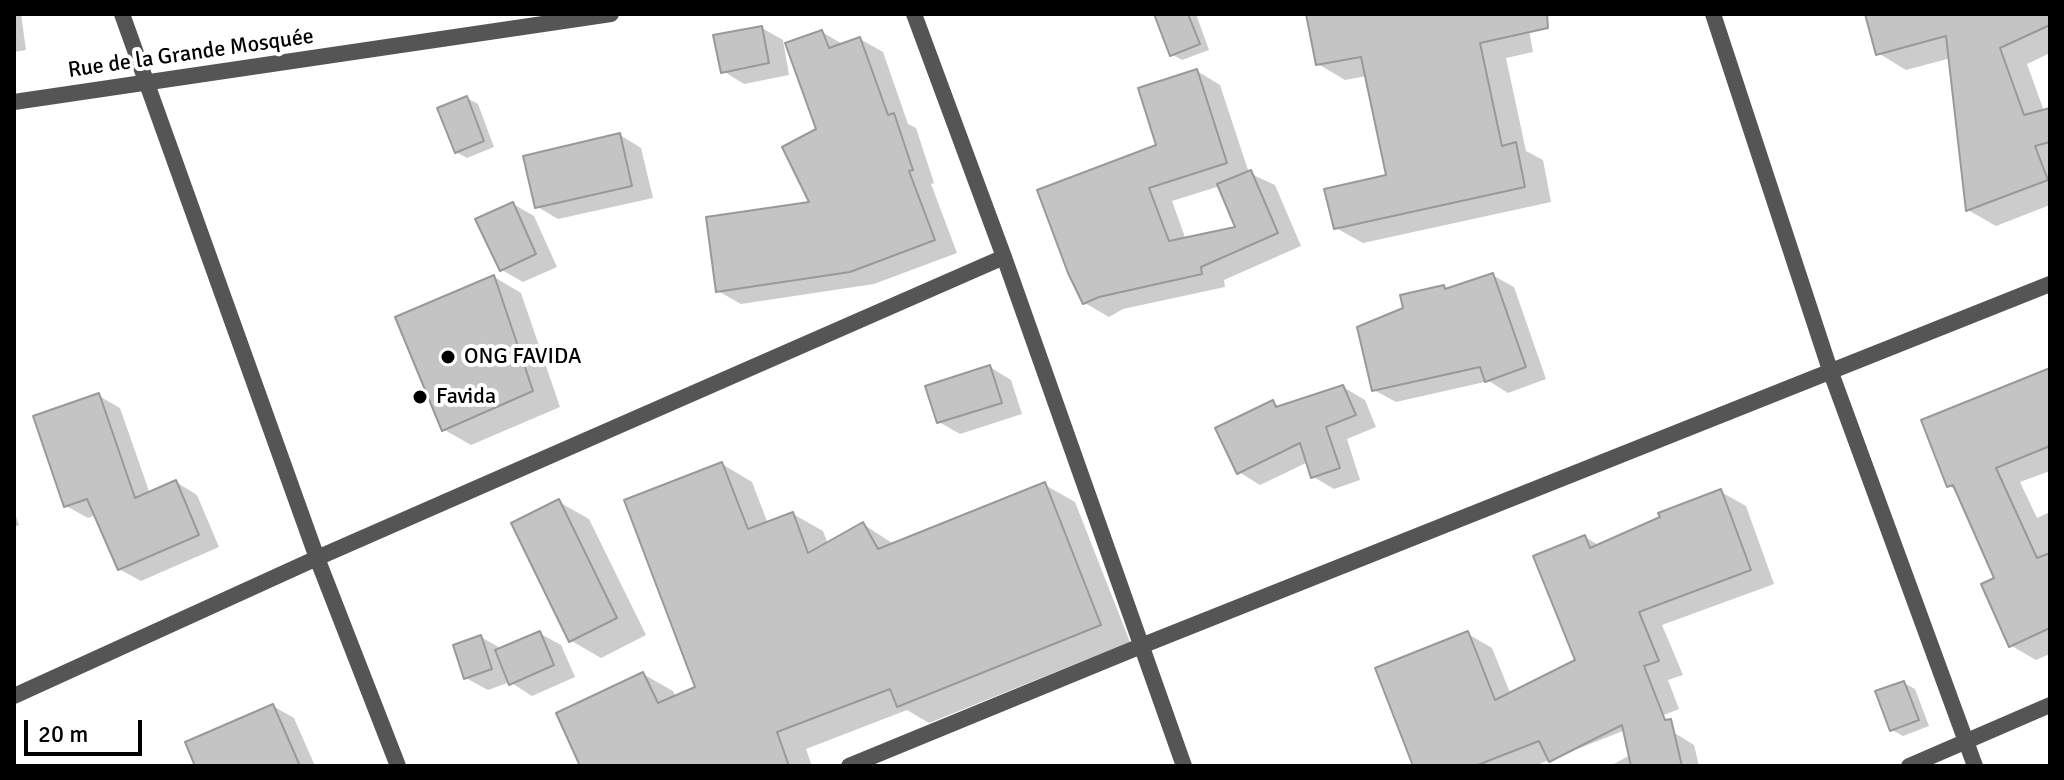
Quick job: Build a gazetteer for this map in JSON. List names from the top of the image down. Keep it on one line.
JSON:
{"streets":{"street":["Rue de la Grande Mosquée"]},"places":["ONG FAVIDA","Favida"],"scale_bar":"20 m"}
